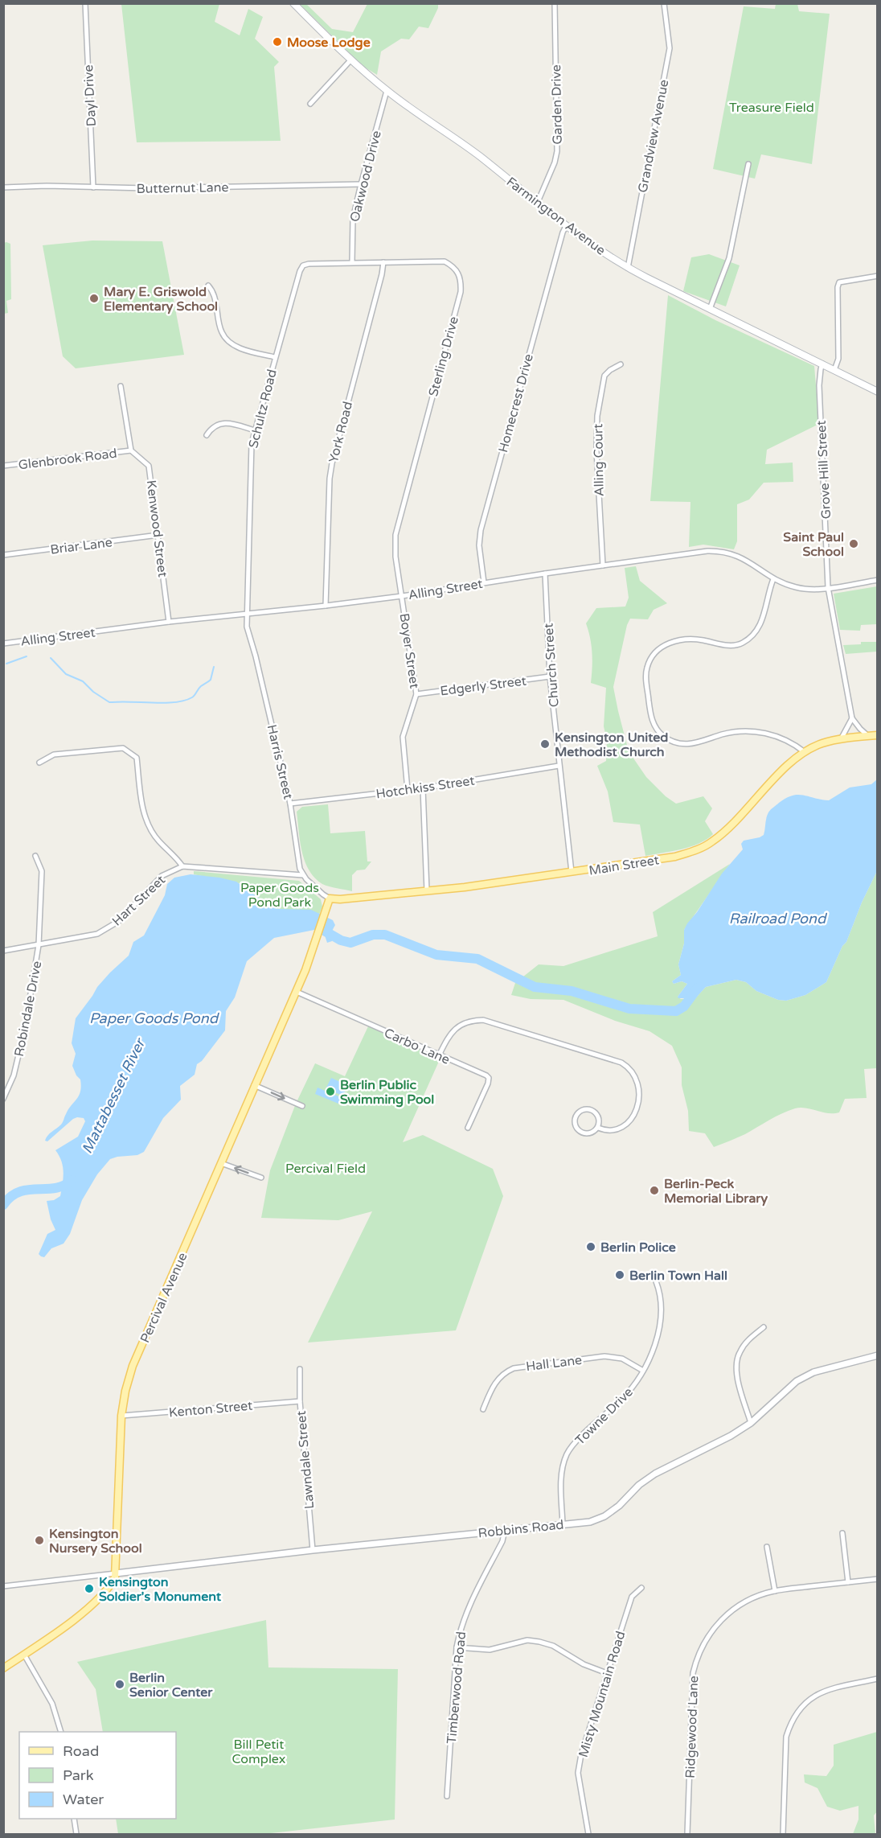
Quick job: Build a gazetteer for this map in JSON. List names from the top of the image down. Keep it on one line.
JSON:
{"streets":{"main road":["Farmington Avenue","Main Street","Percival Avenue"],"street":["Dayl Drive","Garden Drive","Grandview Avenue","Oakwood Drive","Butternut Lane","Sterling Drive","Homecrest Drive","Schultz Road","York Road","Glenbrook Road","Alling Court","Grove Hill Street","Kenwood Street","Briar Lane","Alling Street","Boyer Street","Church Street","Edgerly Street","Harris Street","Hotchkiss Street","Hart Street","Robindale Drive","Carbo Lane","Hall Lane","Kenton Street","Towne Drive","Lawndale Street","Robbins Road","Timberwood Road","Misty Mountain Road","Ridgewood Lane"]},"crossings":[["Dayl Drive","Butternut Lane"],["Garden Drive","Farmington Avenue"],["Grandview Avenue","Farmington Avenue"],["Oakwood Drive","Butternut Lane"],["Oakwood Drive","Farmington Avenue"],["Oakwood Drive","Sterling Drive"],["Farmington Avenue","Homecrest Drive"],["Farmington Avenue","Grove Hill Street"],["Sterling Drive","Schultz Road"],["Sterling Drive","York Road"],["Sterling Drive","Alling Street"],["Sterling Drive","Boyer Street"],["Homecrest Drive","Alling Street"],["Schultz Road","Alling Street"],["Schultz Road","Harris Street"],["York Road","Alling Street"],["Glenbrook Road","Kenwood Street"],["Alling Court","Alling Street"],["Grove Hill Street","Alling Street"],["Kenwood Street","Briar Lane"],["Kenwood Street","Alling Street"],["Alling Street","Boyer Street"],["Alling Street","Church Street"],["Alling Street","Harris Street"],["Boyer Street","Edgerly Street"],["Boyer Street","Hotchkiss Street"],["Church Street","Edgerly Street"],["Church Street","Hotchkiss Street"],["Church Street","Main Street"],["Harris Street","Hotchkiss Street"],["Harris Street","Hart Street"],["Main Street","Percival Avenue"],["Hart Street","Robindale Drive"],["Carbo Lane","Percival Avenue"],["Percival Avenue","Kenton Street"],["Percival Avenue","Robbins Road"],["Hall Lane","Towne Drive"],["Kenton Street","Lawndale Street"],["Towne Drive","Robbins Road"],["Lawndale Street","Robbins Road"],["Robbins Road","Timberwood Road"]],"water":["Railroad Pond","Paper Goods Pond","Mattabesset River"],"parks":["Treasure Field","Paper Goods Pond Park","Percival Field","Bill Petit Complex"],"places":["Moose Lodge","Mary E. Griswold Elementary School","Saint Paul School","Kensington United Methodist Church","Berlin Public Swimming Pool","Berlin-Peck Memorial Library","Berlin Police","Berlin Town Hall","Kensington Nursery School","Kensington Soldier's Monument","Berlin Senior Center"],"legend":["Road","Park","Water"]}
